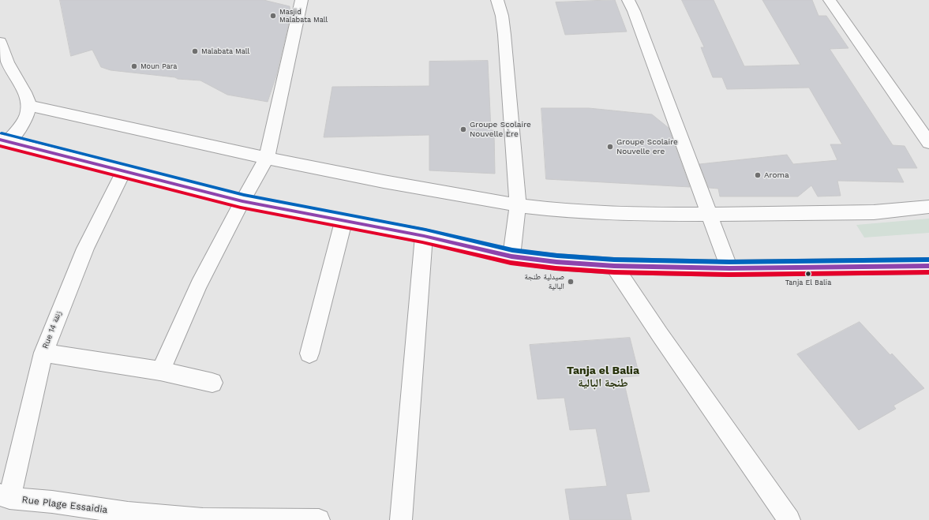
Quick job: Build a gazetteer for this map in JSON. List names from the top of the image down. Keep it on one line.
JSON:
{"streets":{"street":["Rue 14 زنقة","Rue Plage Essaidia"]},"crossings":[["Rue 14 زنقة","Rue Plage Essaidia"]],"districts":["Tanja el Balia طنجة البالية"],"places":["Masjid Malabata Mall","Malabata Mall","Moun Para","Groupe Scolaire Nouvelle Ère","Groupe Scolaire Nouvelle ere","Aroma","Tanja El Balia","صيدلية طنجة البالية"]}
